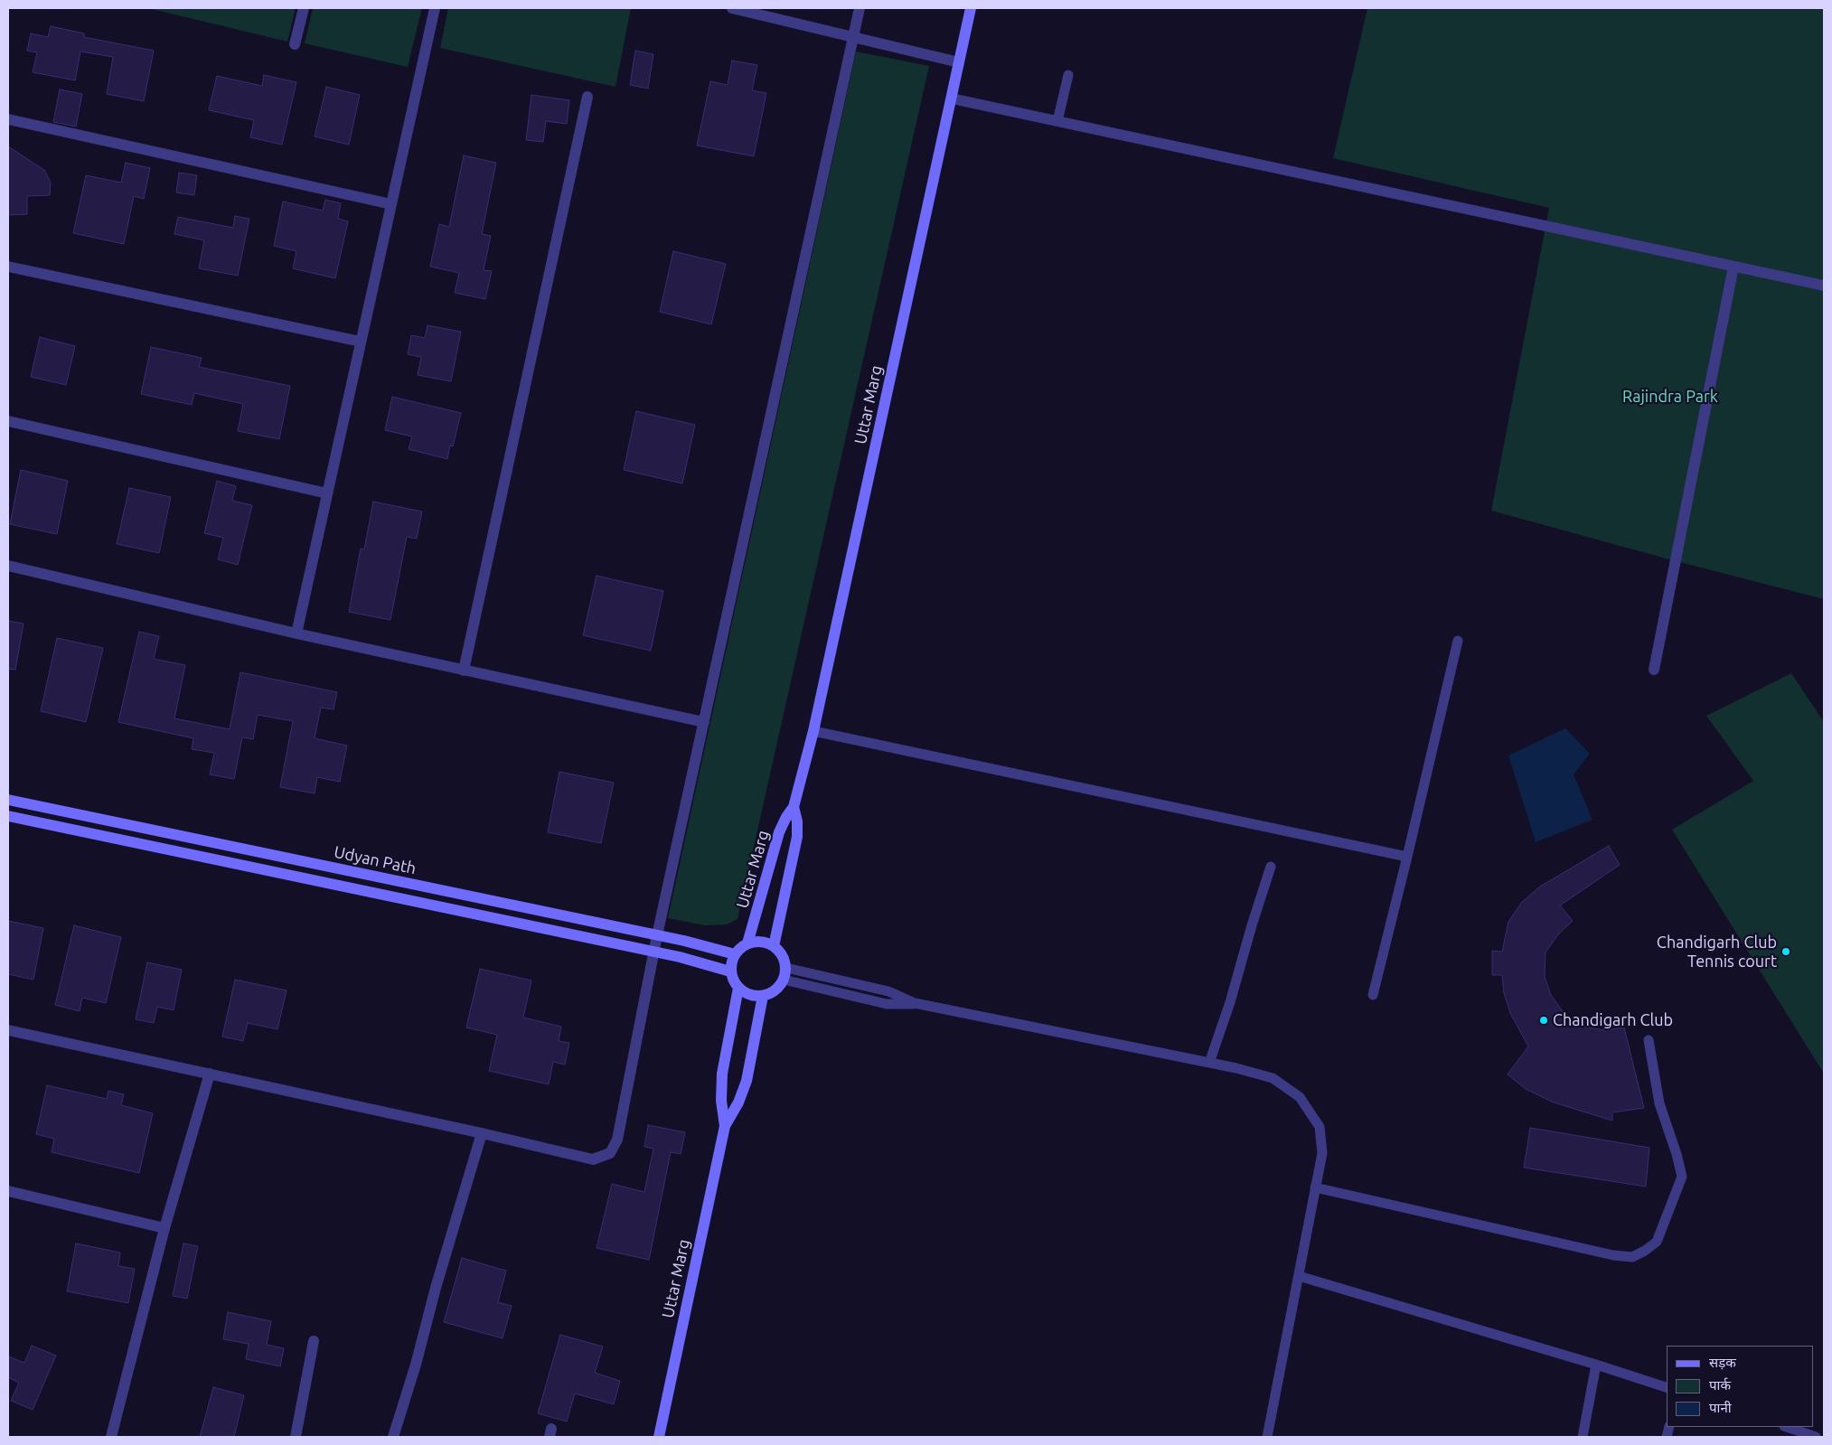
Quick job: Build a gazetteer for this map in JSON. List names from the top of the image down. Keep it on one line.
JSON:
{"streets":{"main road":["Uttar Marg","Udyan Path"]},"crossings":[["Uttar Marg","Udyan Path"]],"parks":["Rajindra Park"],"places":["Chandigarh Club Tennis court","Chandigarh Club"],"legend":["सड़क","पार्क","पानी"]}
